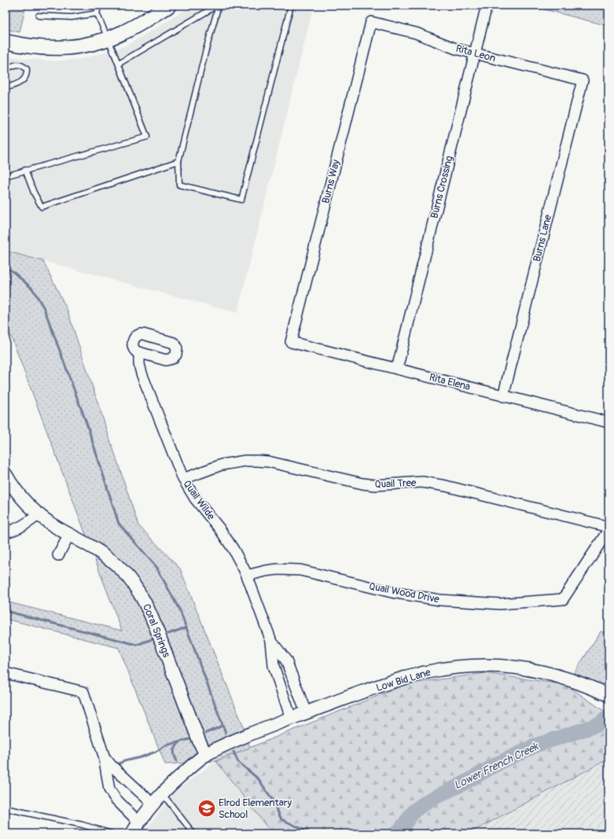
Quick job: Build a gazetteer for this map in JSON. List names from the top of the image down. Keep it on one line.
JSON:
{"streets":{"street":["Rita Leon","Burns Way","Burns Crossing","Burns Lane","Rita Elena","Quail Tree","Quail Wilde","Quail Wood Drive","Coral Springs","Low Bid Lane"]},"crossings":[["Rita Leon","Burns Way"],["Rita Leon","Burns Crossing"],["Rita Leon","Burns Lane"],["Burns Way","Rita Elena"],["Burns Crossing","Rita Elena"],["Burns Lane","Rita Elena"],["Quail Tree","Quail Wilde"],["Quail Wilde","Quail Wood Drive"],["Quail Wilde","Low Bid Lane"],["Coral Springs","Low Bid Lane"]],"water":["Lower French Creek"],"places":{"school or university":["Elrod Elementary School"]}}
